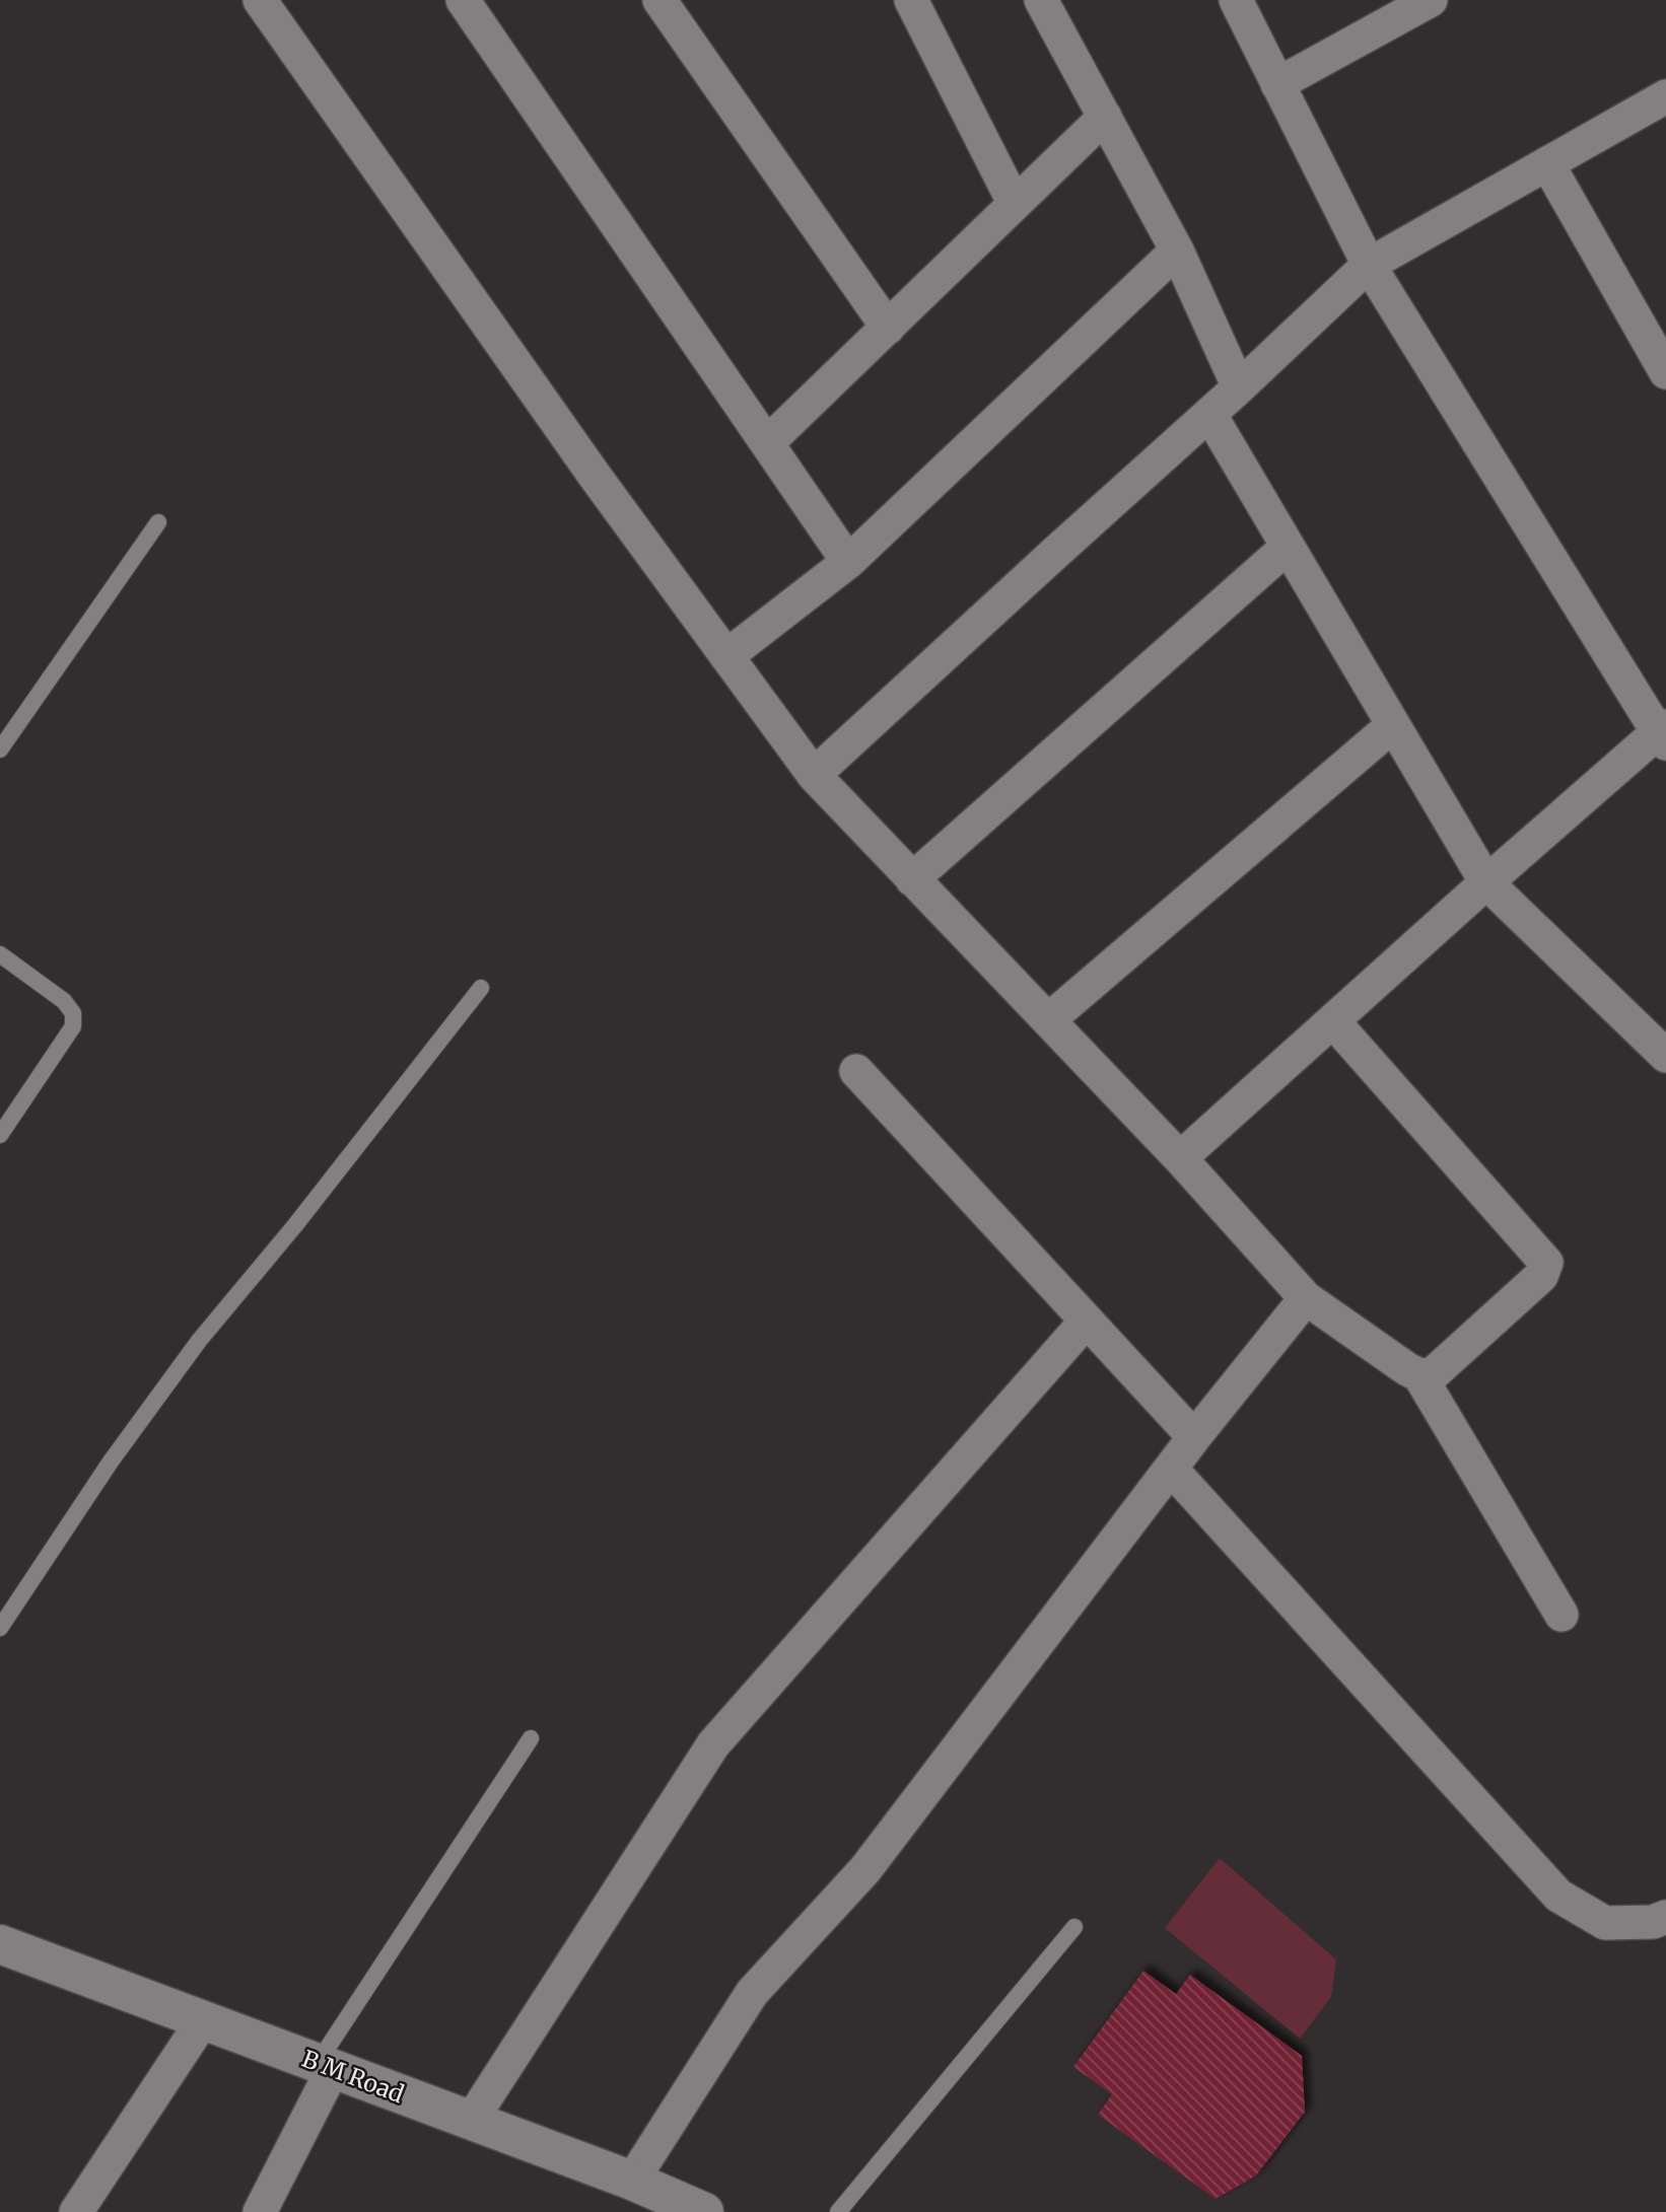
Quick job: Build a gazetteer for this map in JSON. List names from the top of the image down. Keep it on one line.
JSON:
{"streets":{"street":["B M Road"]}}
